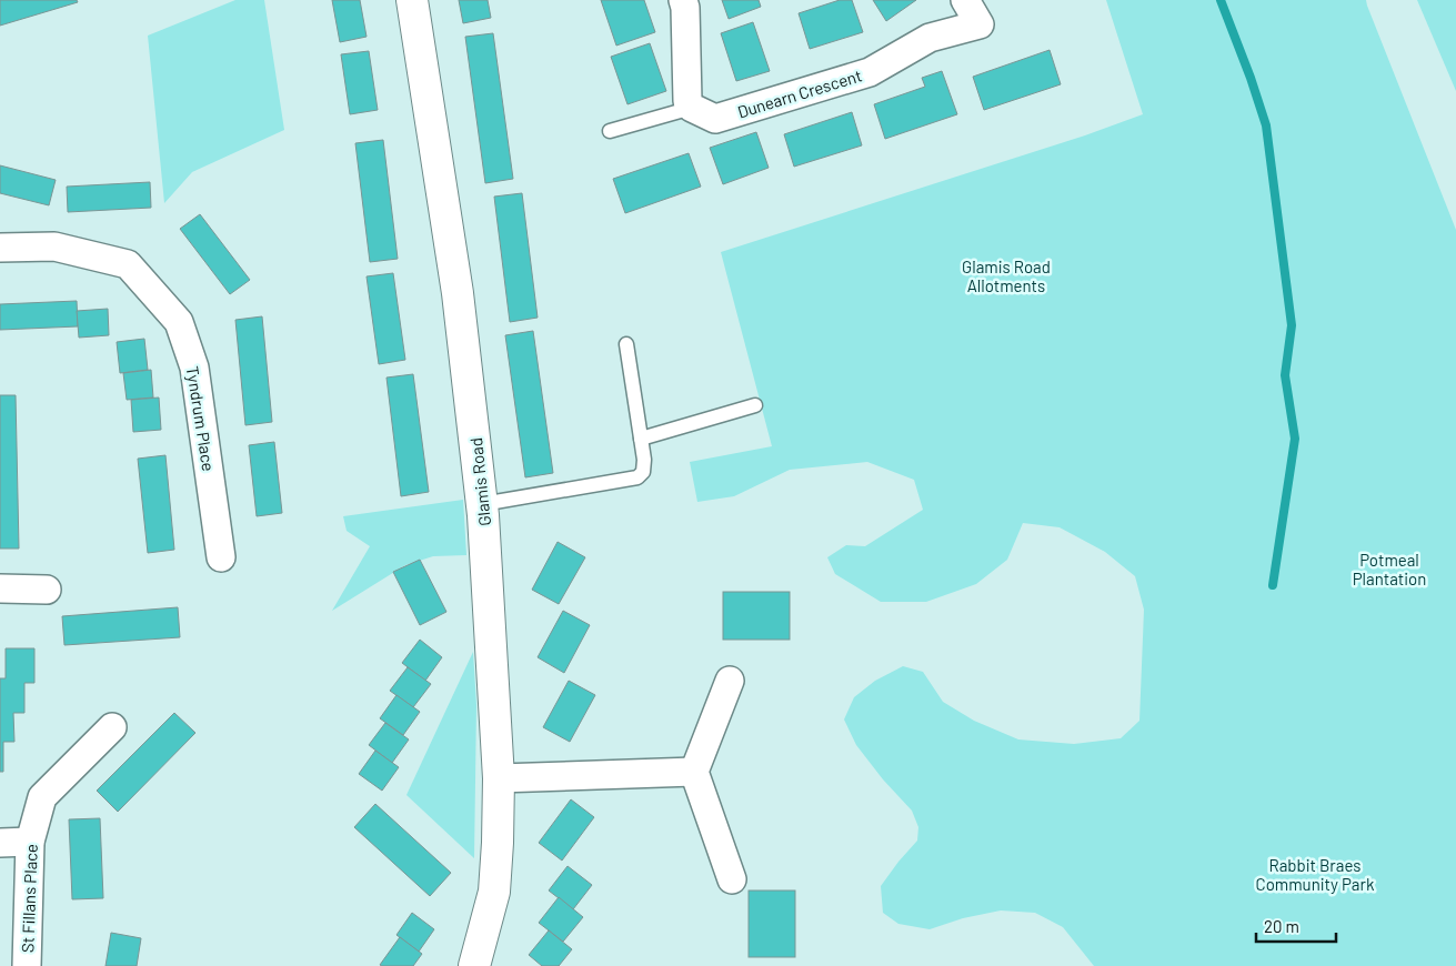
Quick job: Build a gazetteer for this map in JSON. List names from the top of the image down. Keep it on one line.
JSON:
{"streets":{"street":["Dunearn Crescent","Tyndrum Place","Glamis Road","St Fillans Place"]},"parks":["Glamis Road Allotments","Potmeal Plantation","Rabbit Braes Community Park"],"scale_bar":"20 m"}
